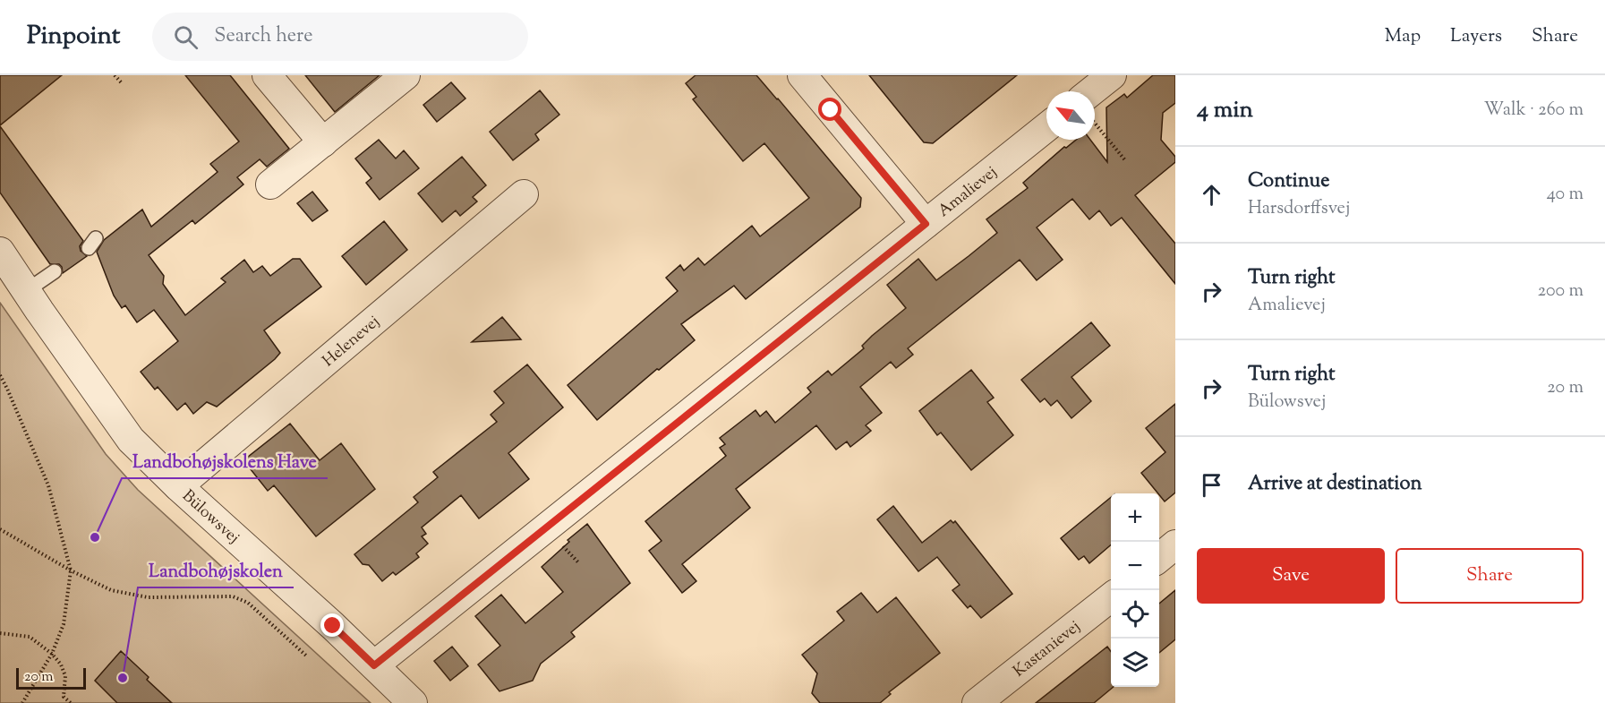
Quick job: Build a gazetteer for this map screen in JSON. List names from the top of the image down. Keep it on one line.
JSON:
{"streets":{"street":["Amalievej","Helenevej","Bülowsvej","Kastanievej"]},"crossings":[["Amalievej","Bülowsvej"],["Helenevej","Bülowsvej"]],"places":["Landbohøjskolens Have","Landbohøjskolen"],"scale_bar":"20 m","north":"top left","page":{"header":"Pinpoint","search":"Search here","nav":["Map","Layers","Share"],"heading":["4 min","Walk · 260 m"],"list":[["Continue","Harsdorffsvej","40 m"],["Turn right","Amalievej","200 m"],["Turn right","Bülowsvej","20 m"],"Arrive at destination"],"map_buttons":["+","−"],"buttons":["Save","Share"],"scale":"20 m"}}
